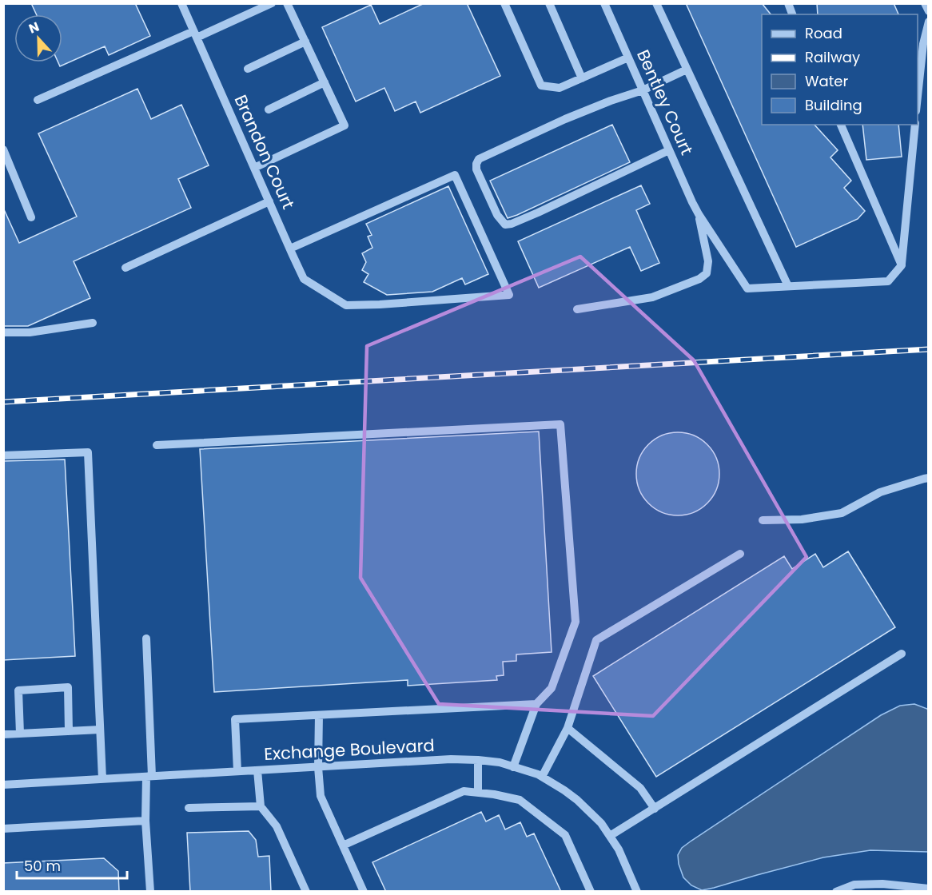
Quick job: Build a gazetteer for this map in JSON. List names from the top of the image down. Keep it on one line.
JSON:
{"streets":{"street":["Bentley Court","Brandon Court","Exchange Boulevard"]},"legend":["Road","Railway","Water","Building"],"scale_bar":"50 m","north":"top"}
